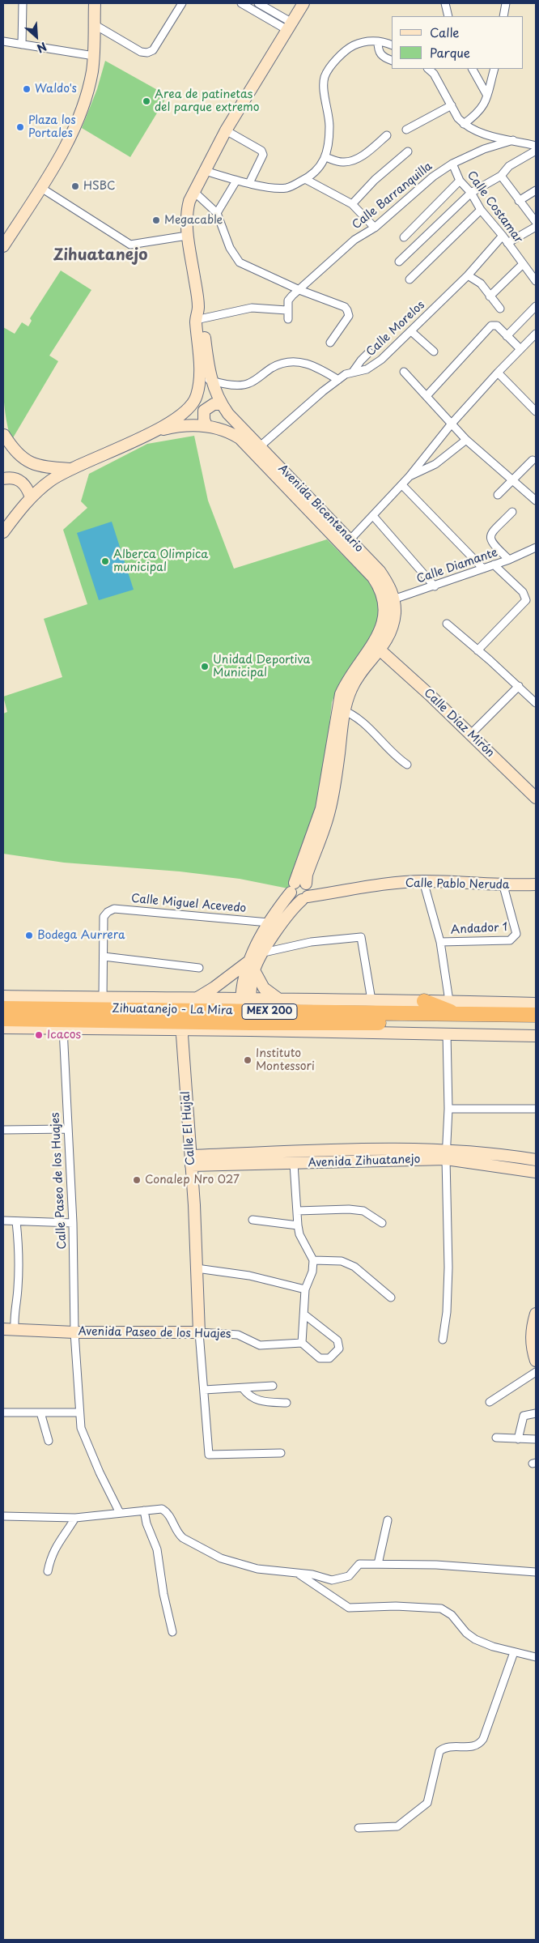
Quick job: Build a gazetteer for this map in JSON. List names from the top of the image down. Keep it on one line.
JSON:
{"streets":{"highway":["Zihuatanejo - La Mira","MEX 200"],"main road":["Avenida Bicentenario","Calle Díaz Mirón","Calle Pablo Neruda","Calle El Hujal","Avenida Zihuatanejo","Avenida Paseo de los Huajes"],"street":["Calle Barranquilla","Calle Costamar","Calle Morelos","Calle Diamante","Calle Miguel Acevedo","Andador 1","Calle Paseo de los Huajes"]},"crossings":[["Calle Barranquilla","Calle Costamar"],["Calle Costamar","Calle Morelos"],["Calle Morelos","Avenida Bicentenario"],["Avenida Bicentenario","Calle Diamante"],["Avenida Bicentenario","Calle Díaz Mirón"],["Calle Pablo Neruda","Andador 1"],["Zihuatanejo - La Mira","Calle El Hujal"],["Calle El Hujal","Avenida Zihuatanejo"],["Calle El Hujal","Avenida Paseo de los Huajes"],["Calle Paseo de los Huajes","Avenida Paseo de los Huajes"]],"districts":["Zihuatanejo"],"places":["Waldo's","Area de patinetas del parque extremo","Plaza los Portales","HSBC","Megacable","Alberca Olimpica municipal","Unidad Deportiva Municipal","Bodega Aurrera","Icacos","Instituto Montessori","Conalep Nro 027"],"legend":["Calle","Parque"],"north":"bottom right"}
